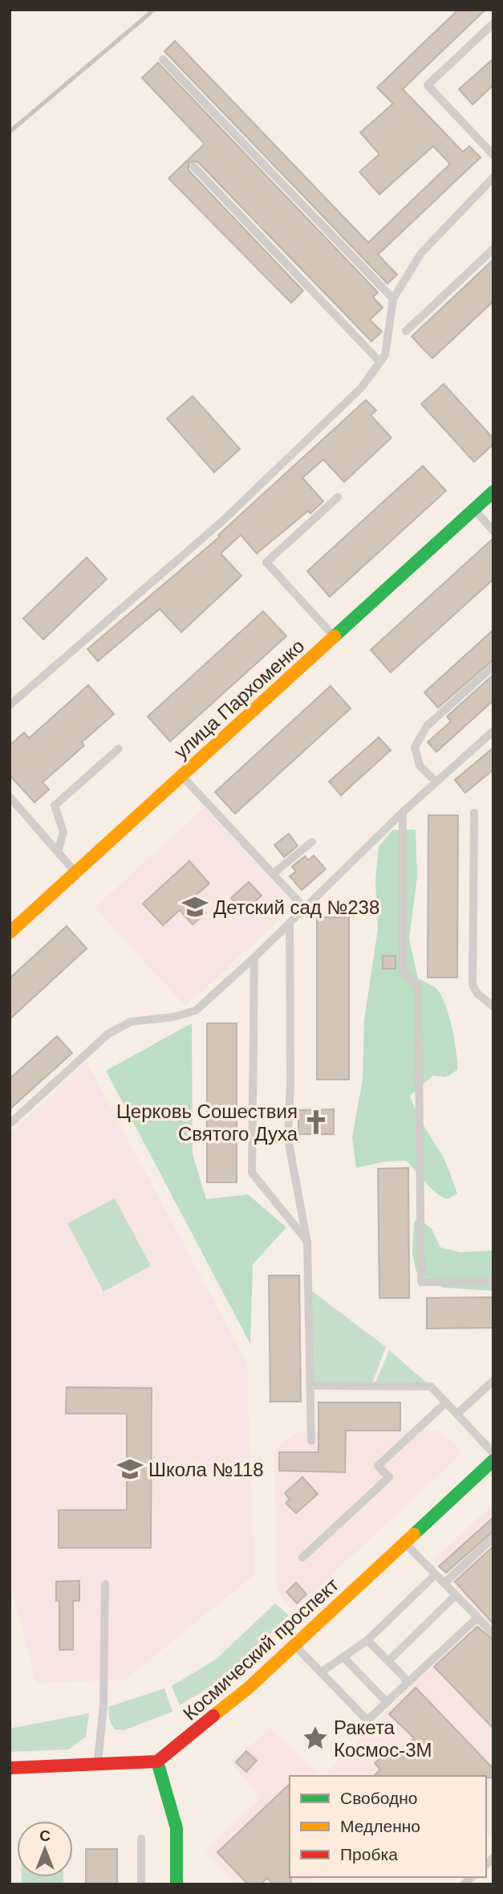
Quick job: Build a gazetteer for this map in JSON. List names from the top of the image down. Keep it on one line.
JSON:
{"streets":{"main road":["улица Пархоменко","Космический проспект"]},"places":{"school or university":["Детский сад №238","Школа №118"],"church":["Церковь Сошествия Святого Духа"],"place":["Ракета Космос-3М"]},"legend":["Свободно","Медленно","Пробка"],"north":"top"}
